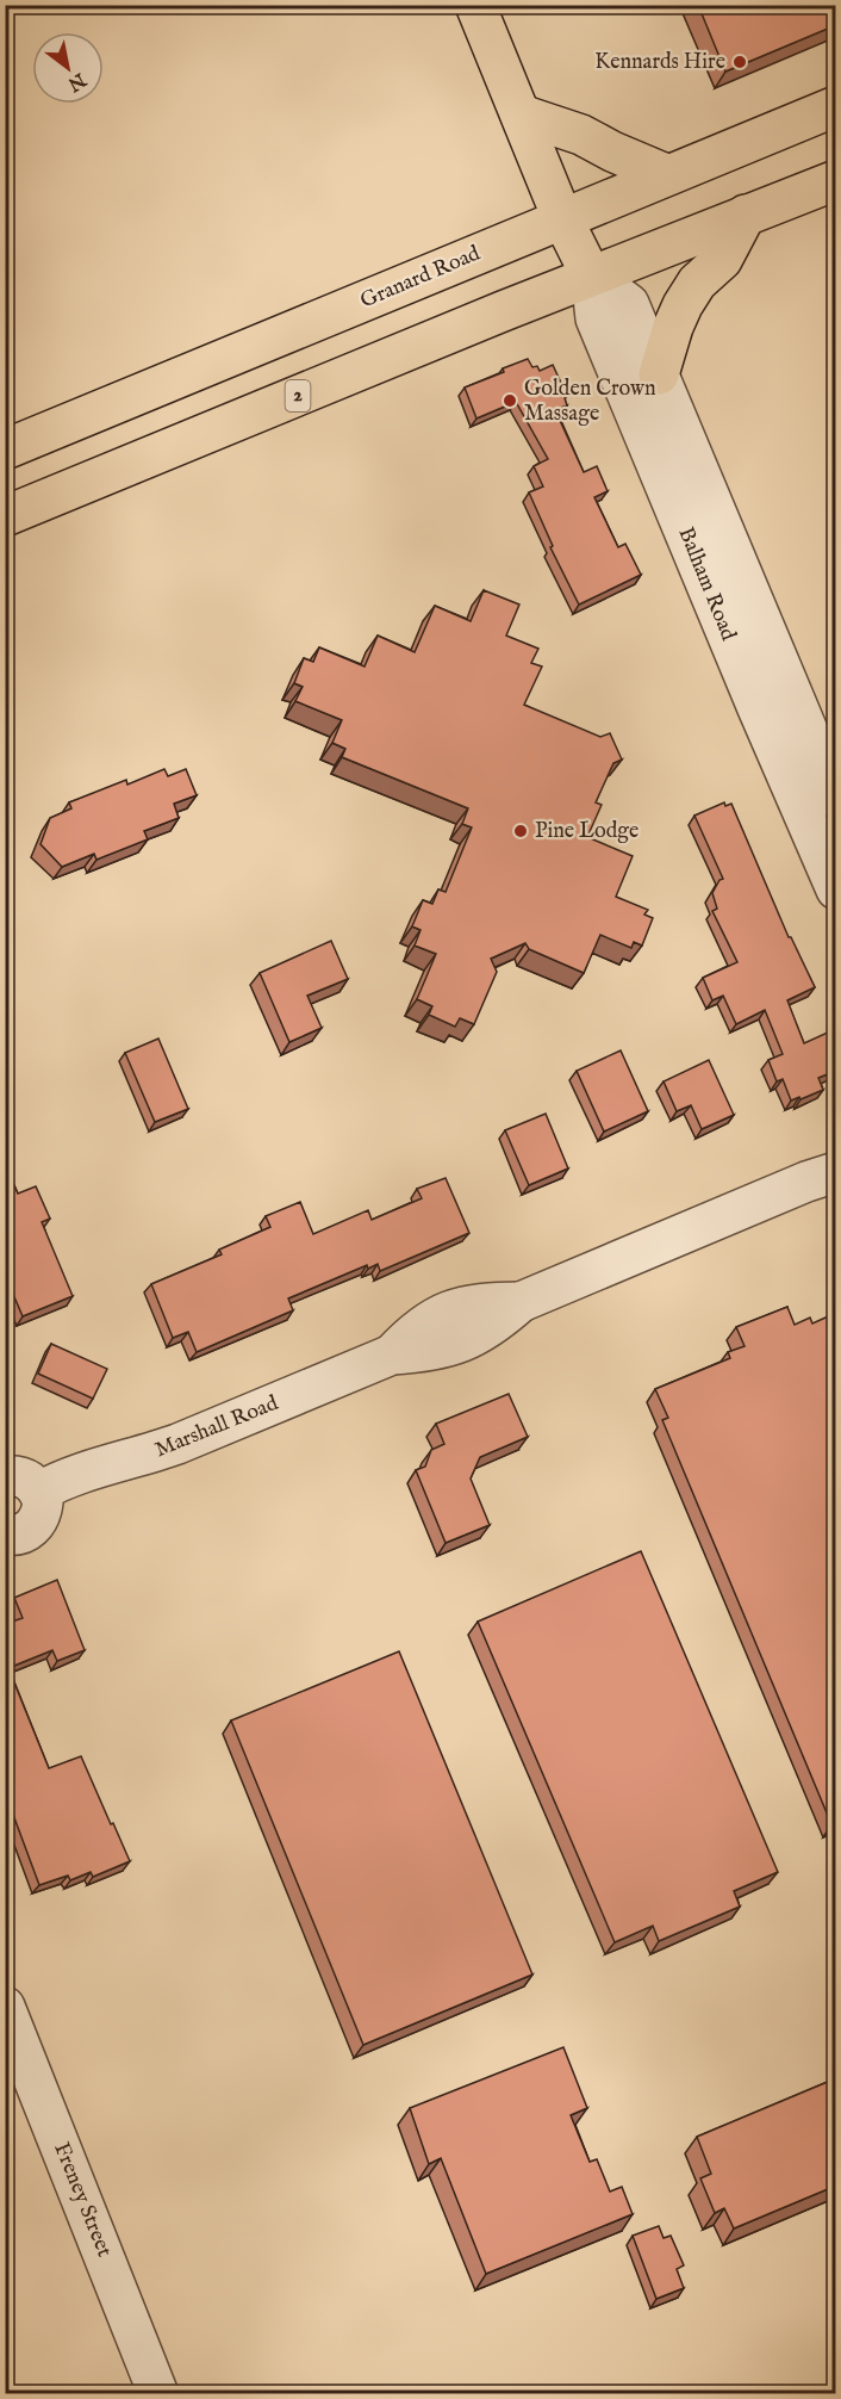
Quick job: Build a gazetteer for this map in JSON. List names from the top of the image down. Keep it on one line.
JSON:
{"streets":{"main road":["Granard Road","2","Balham Road"],"street":["Marshall Road","Freney Street"]},"crossings":[["Granard Road","Balham Road"],["2","Balham Road"]],"places":["Kennards Hire","Golden Crown Massage","Pine Lodge"],"north":"bottom right"}
